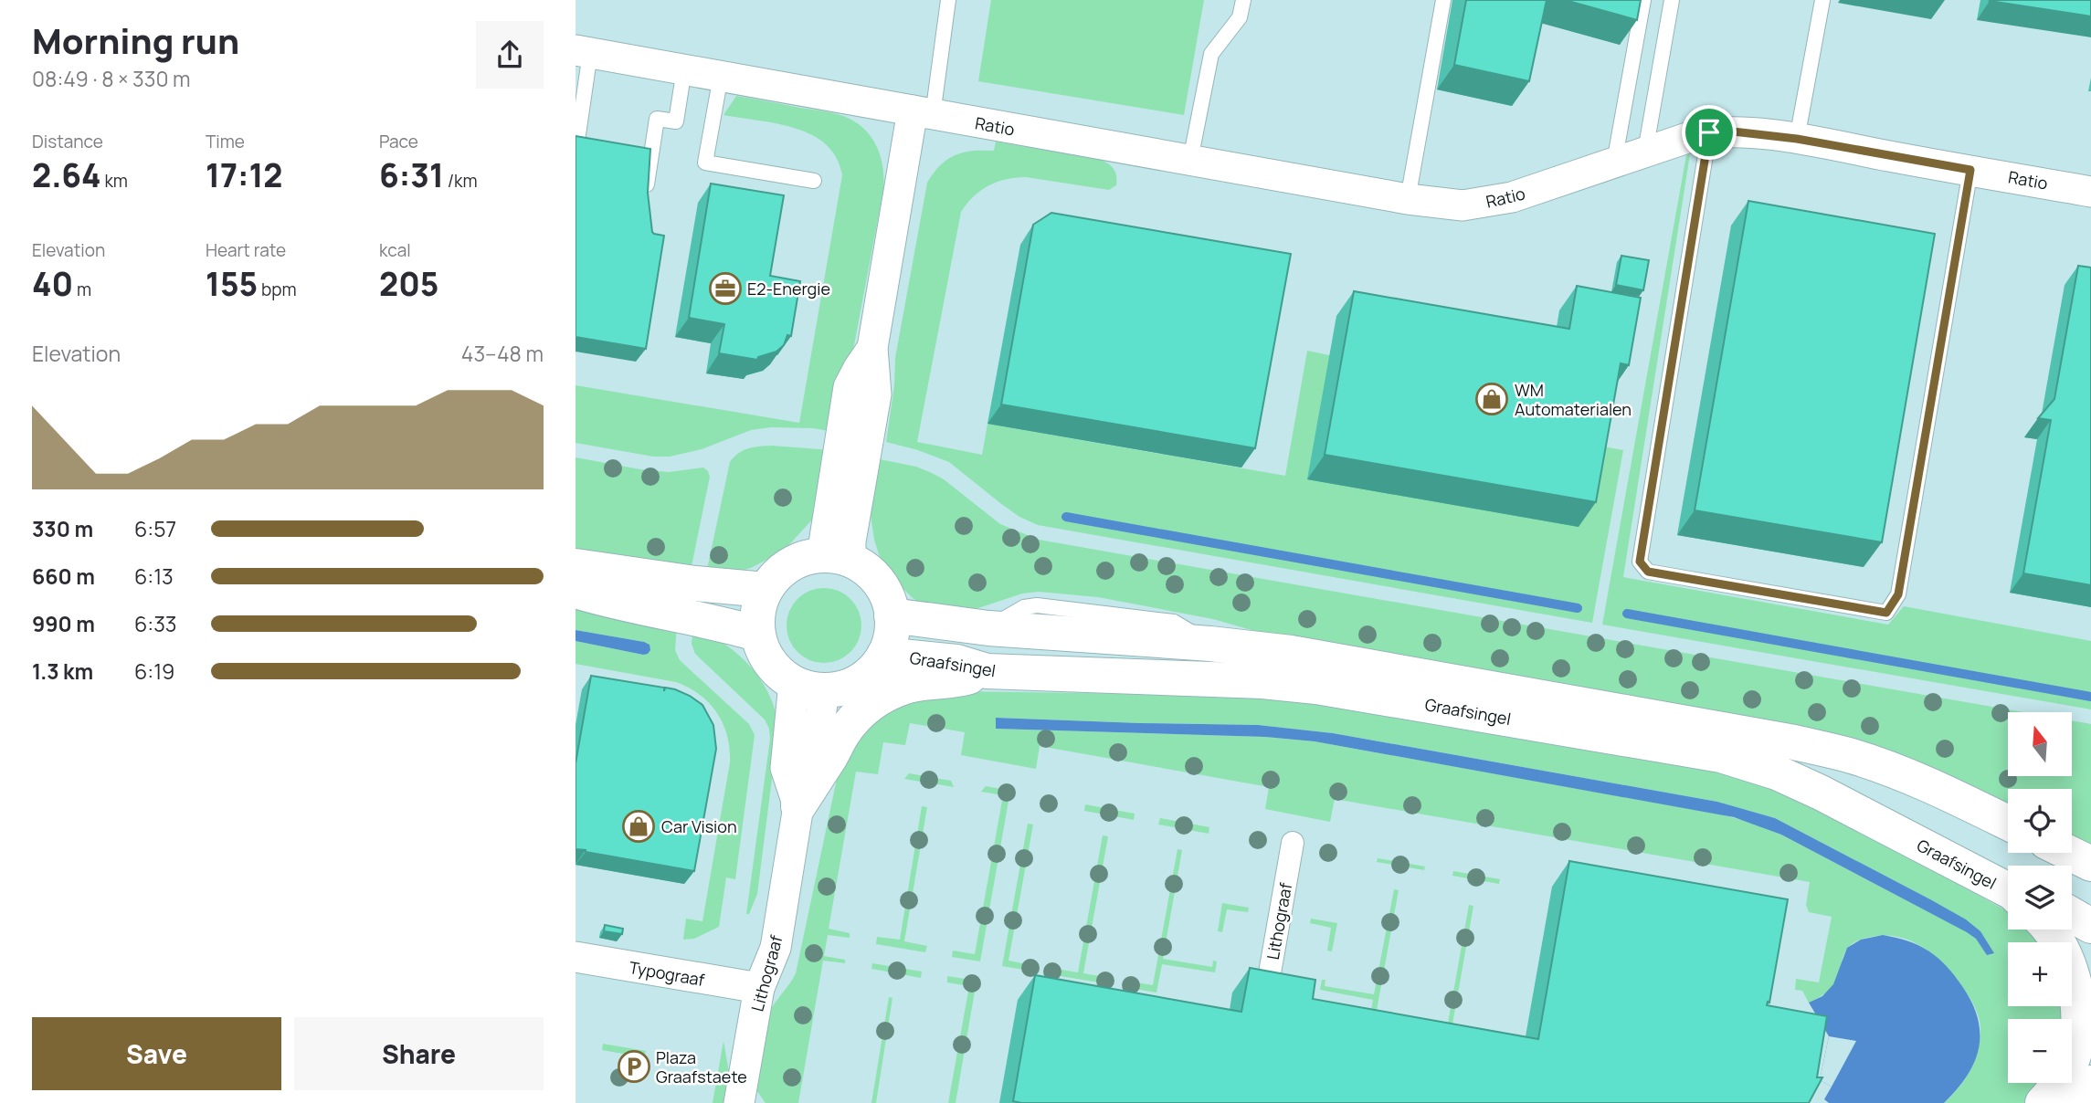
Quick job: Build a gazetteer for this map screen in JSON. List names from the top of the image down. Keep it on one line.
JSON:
{"streets":{"street":["Ratio","Graafsingel","Lithograaf","Typograaf"]},"crossings":[["Graafsingel","Lithograaf"],["Lithograaf","Typograaf"]],"places":{"office":["E2-Energie"],"shop":["WM Automaterialen","Car Vision"],"parking":["Plaza Graafstaete"]},"north":"top","page":{"heading":["Morning run","08:49 · 8 × 330 m"],"stats":[["Distance","2.64 km"],["Time","17:12"],["Pace","6:31 /km"],["Elevation","40 m"],["Heart rate","155 bpm"],["kcal","205"]],"chart":["Elevation","43–48 m"],"list":[{"name":"330 m","note":"6:57"},{"name":"660 m","note":"6:13"},{"name":"990 m","note":"6:33"},{"name":"1.3 km","note":"6:19"}],"map_buttons":["+","−"],"buttons":["Save","Share"]}}
